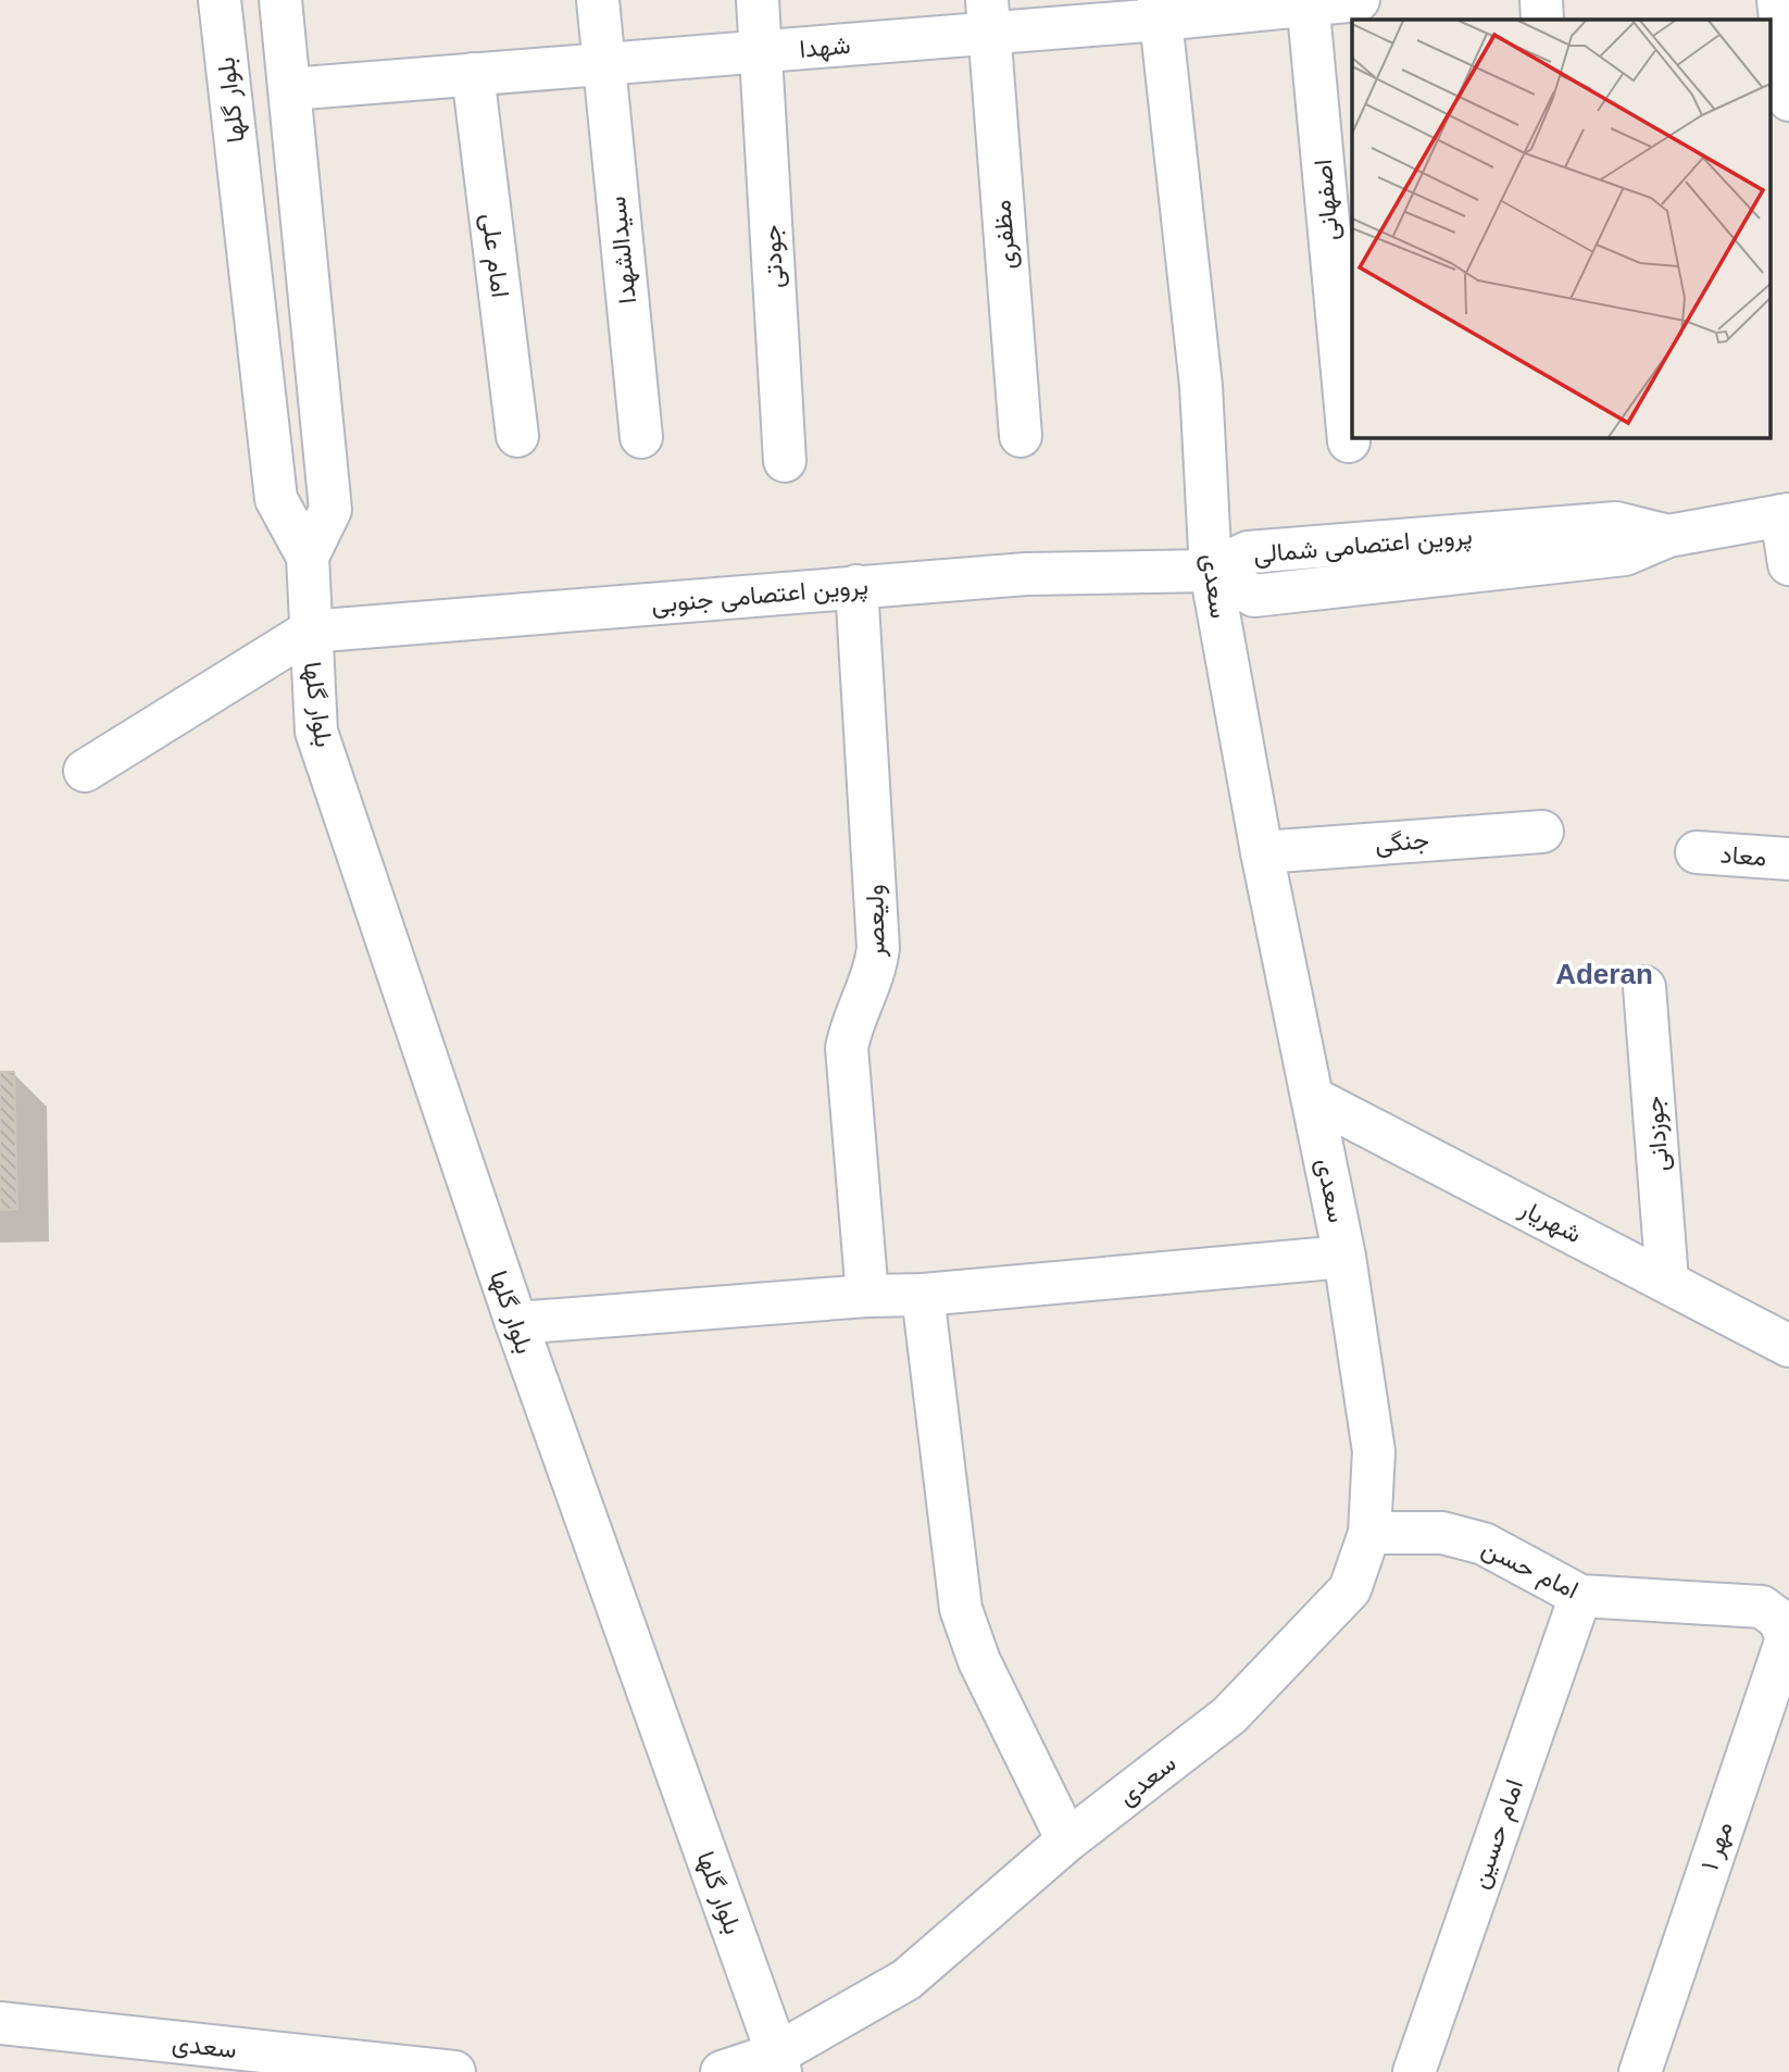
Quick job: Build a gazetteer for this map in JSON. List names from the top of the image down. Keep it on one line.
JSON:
{"streets":{"street":["شهدا","بلوار گلها","اصفهانی","مظفری","سیدالشهدا","امام علی","جودتی","پروین اعتصامی شمالی","سعدی","پروین اعتصامی جنوبی","جنگی","معاد","ولیعصر","جوزدانی","شهریار","امام حسن","امام حسین","مهر ۱"]},"crossings":[["شهدا","بلوار گلها"],["شهدا","اصفهانی"],["شهدا","مظفری"],["شهدا","سیدالشهدا"],["شهدا","امام علی"],["شهدا","جودتی"],["شهدا","سعدی"],["بلوار گلها","سعدی"],["بلوار گلها","پروین اعتصامی جنوبی"],["پروین اعتصامی شمالی","سعدی"],["پروین اعتصامی شمالی","پروین اعتصامی جنوبی"],["سعدی","پروین اعتصامی جنوبی"],["سعدی","جنگی"],["سعدی","شهریار"],["سعدی","امام حسن"],["پروین اعتصامی جنوبی","ولیعصر"],["جوزدانی","شهریار"],["امام حسن","امام حسین"],["امام حسن","مهر ۱"]],"districts":["Aderan"]}
